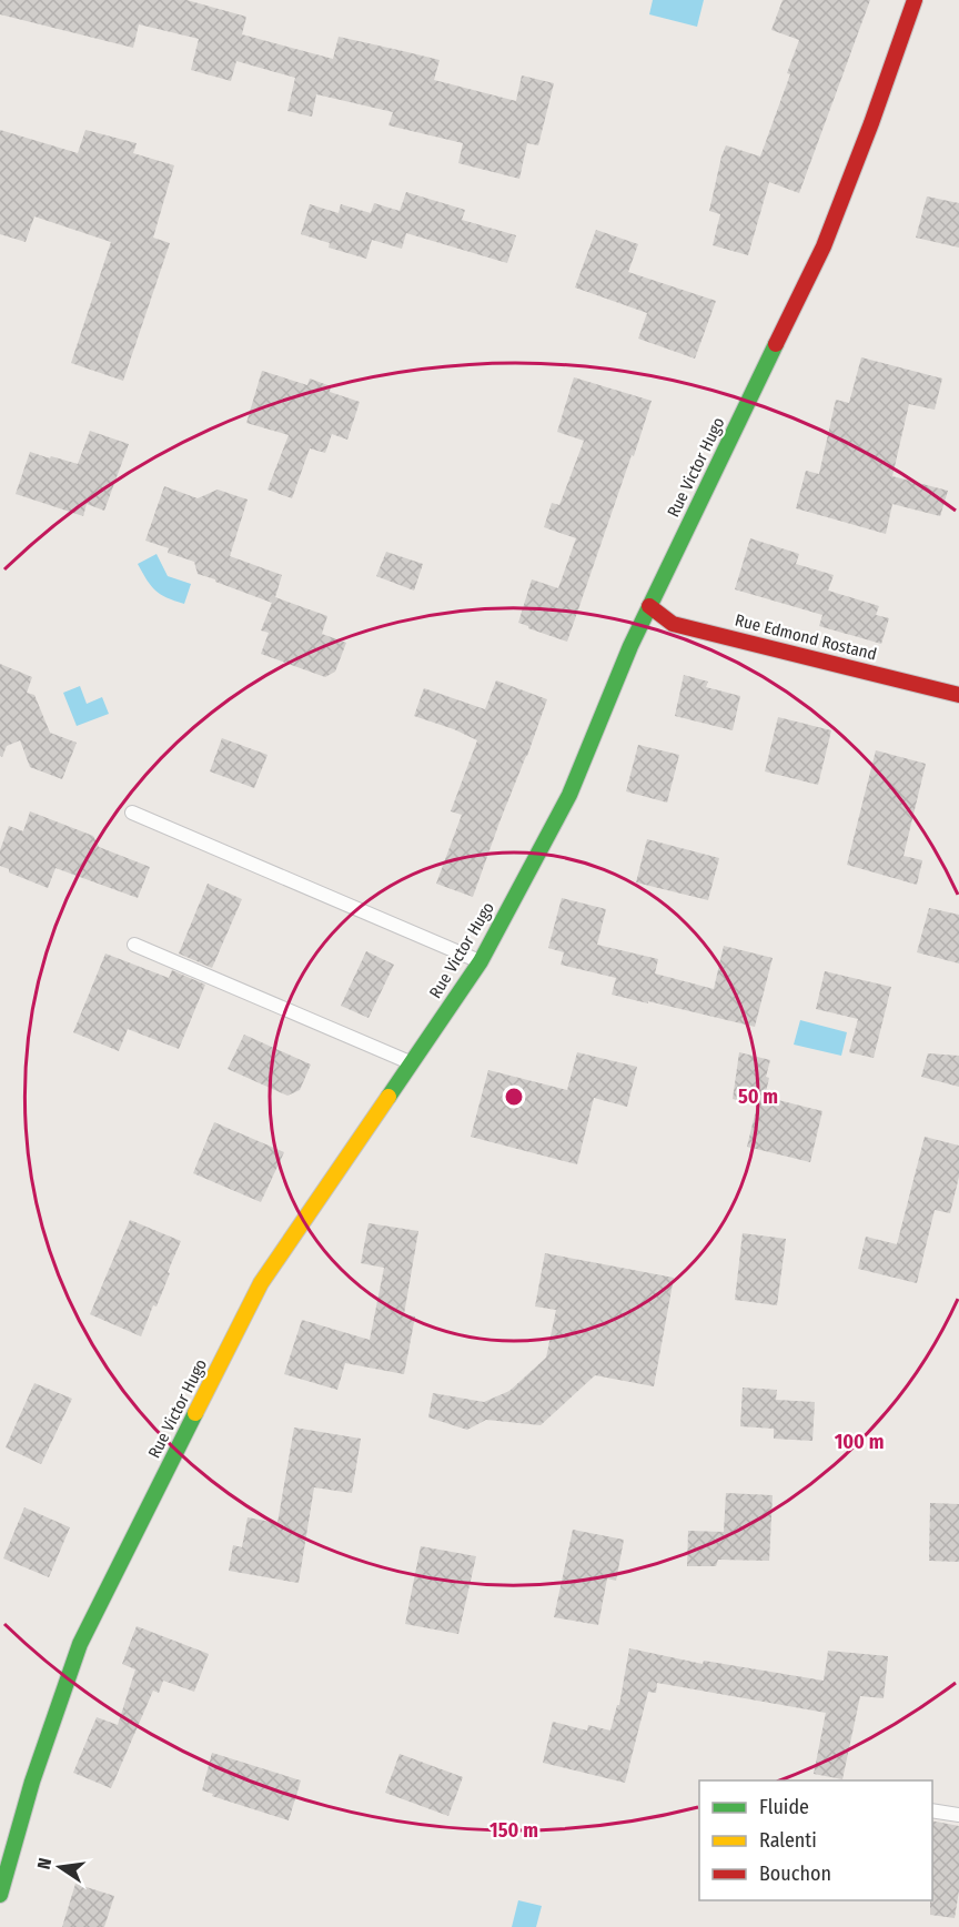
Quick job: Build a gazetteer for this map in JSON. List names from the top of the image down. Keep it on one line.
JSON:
{"streets":{"street":["Rue Victor Hugo","Rue Edmond Rostand"]},"crossings":[["Rue Victor Hugo","Rue Edmond Rostand"]],"legend":["Fluide","Ralenti","Bouchon"],"north":"left","rings":["50 m","100 m","150 m"]}
